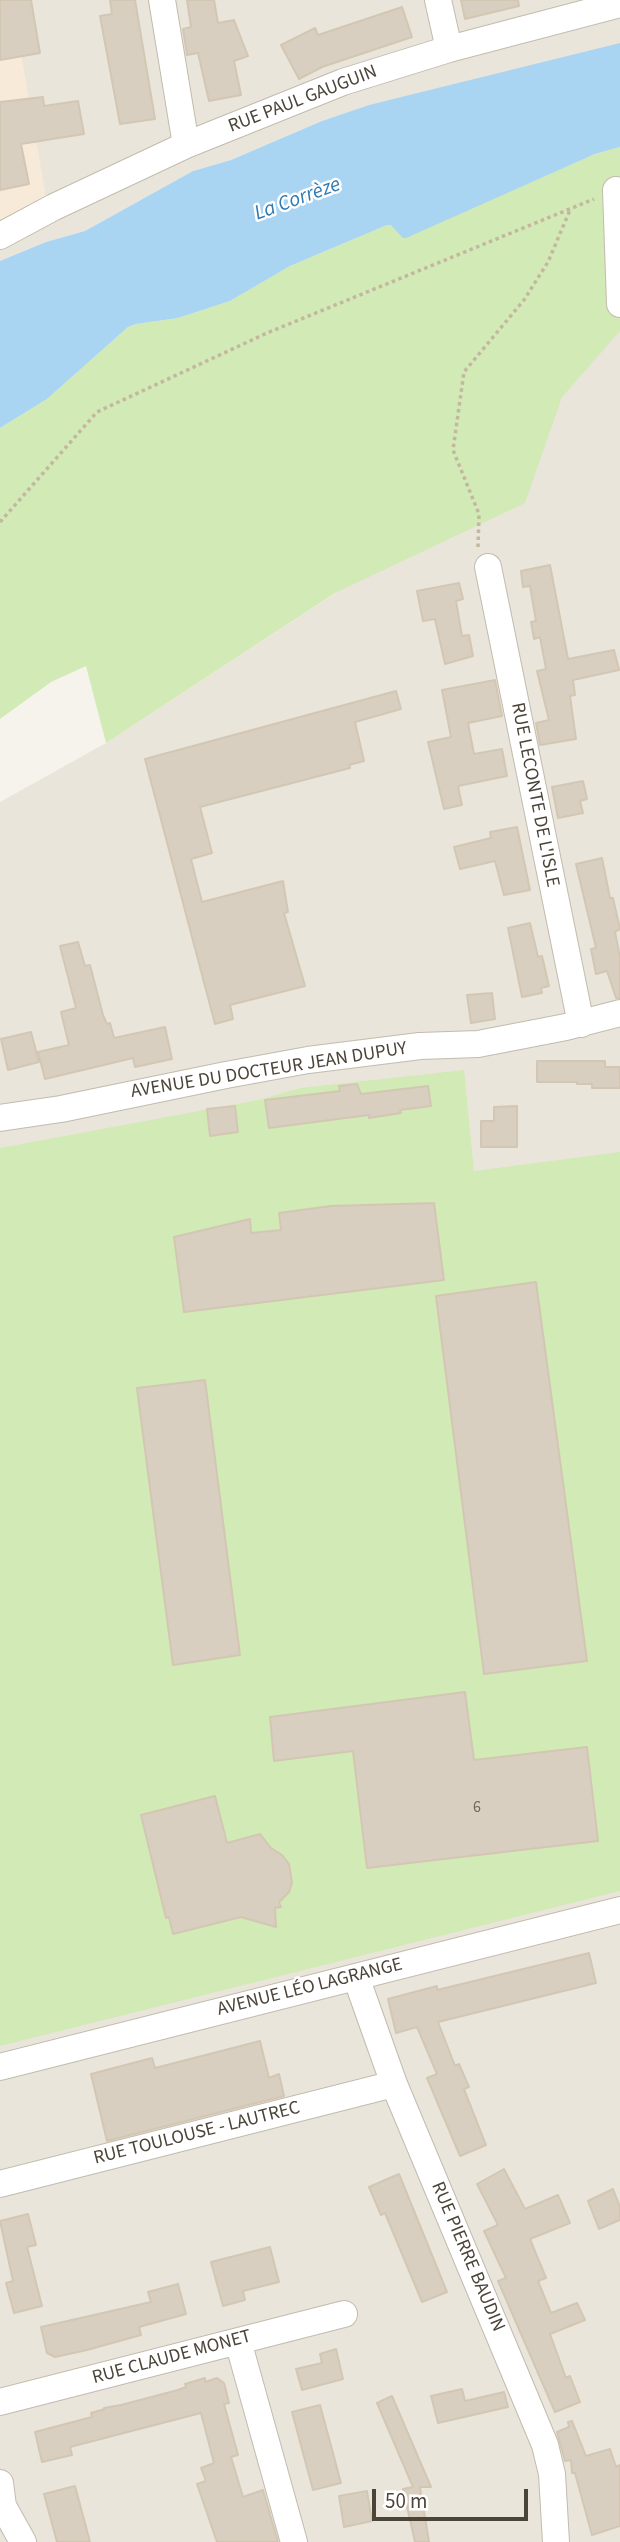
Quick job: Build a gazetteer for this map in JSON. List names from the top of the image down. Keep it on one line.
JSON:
{"streets":{"street":["RUE PAUL GAUGUIN","RUE LECONTE DE L'ISLE","AVENUE DU DOCTEUR JEAN DUPUY","AVENUE LÉO LAGRANGE","RUE TOULOUSE - LAUTREC","RUE PIERRE BAUDIN","RUE CLAUDE MONET"]},"crossings":[["RUE LECONTE DE L'ISLE","AVENUE DU DOCTEUR JEAN DUPUY"],["AVENUE LÉO LAGRANGE","RUE PIERRE BAUDIN"],["RUE TOULOUSE - LAUTREC","RUE PIERRE BAUDIN"]],"water":["La Corrèze"],"house_numbers":["6"],"scale_bar":"50 m"}
